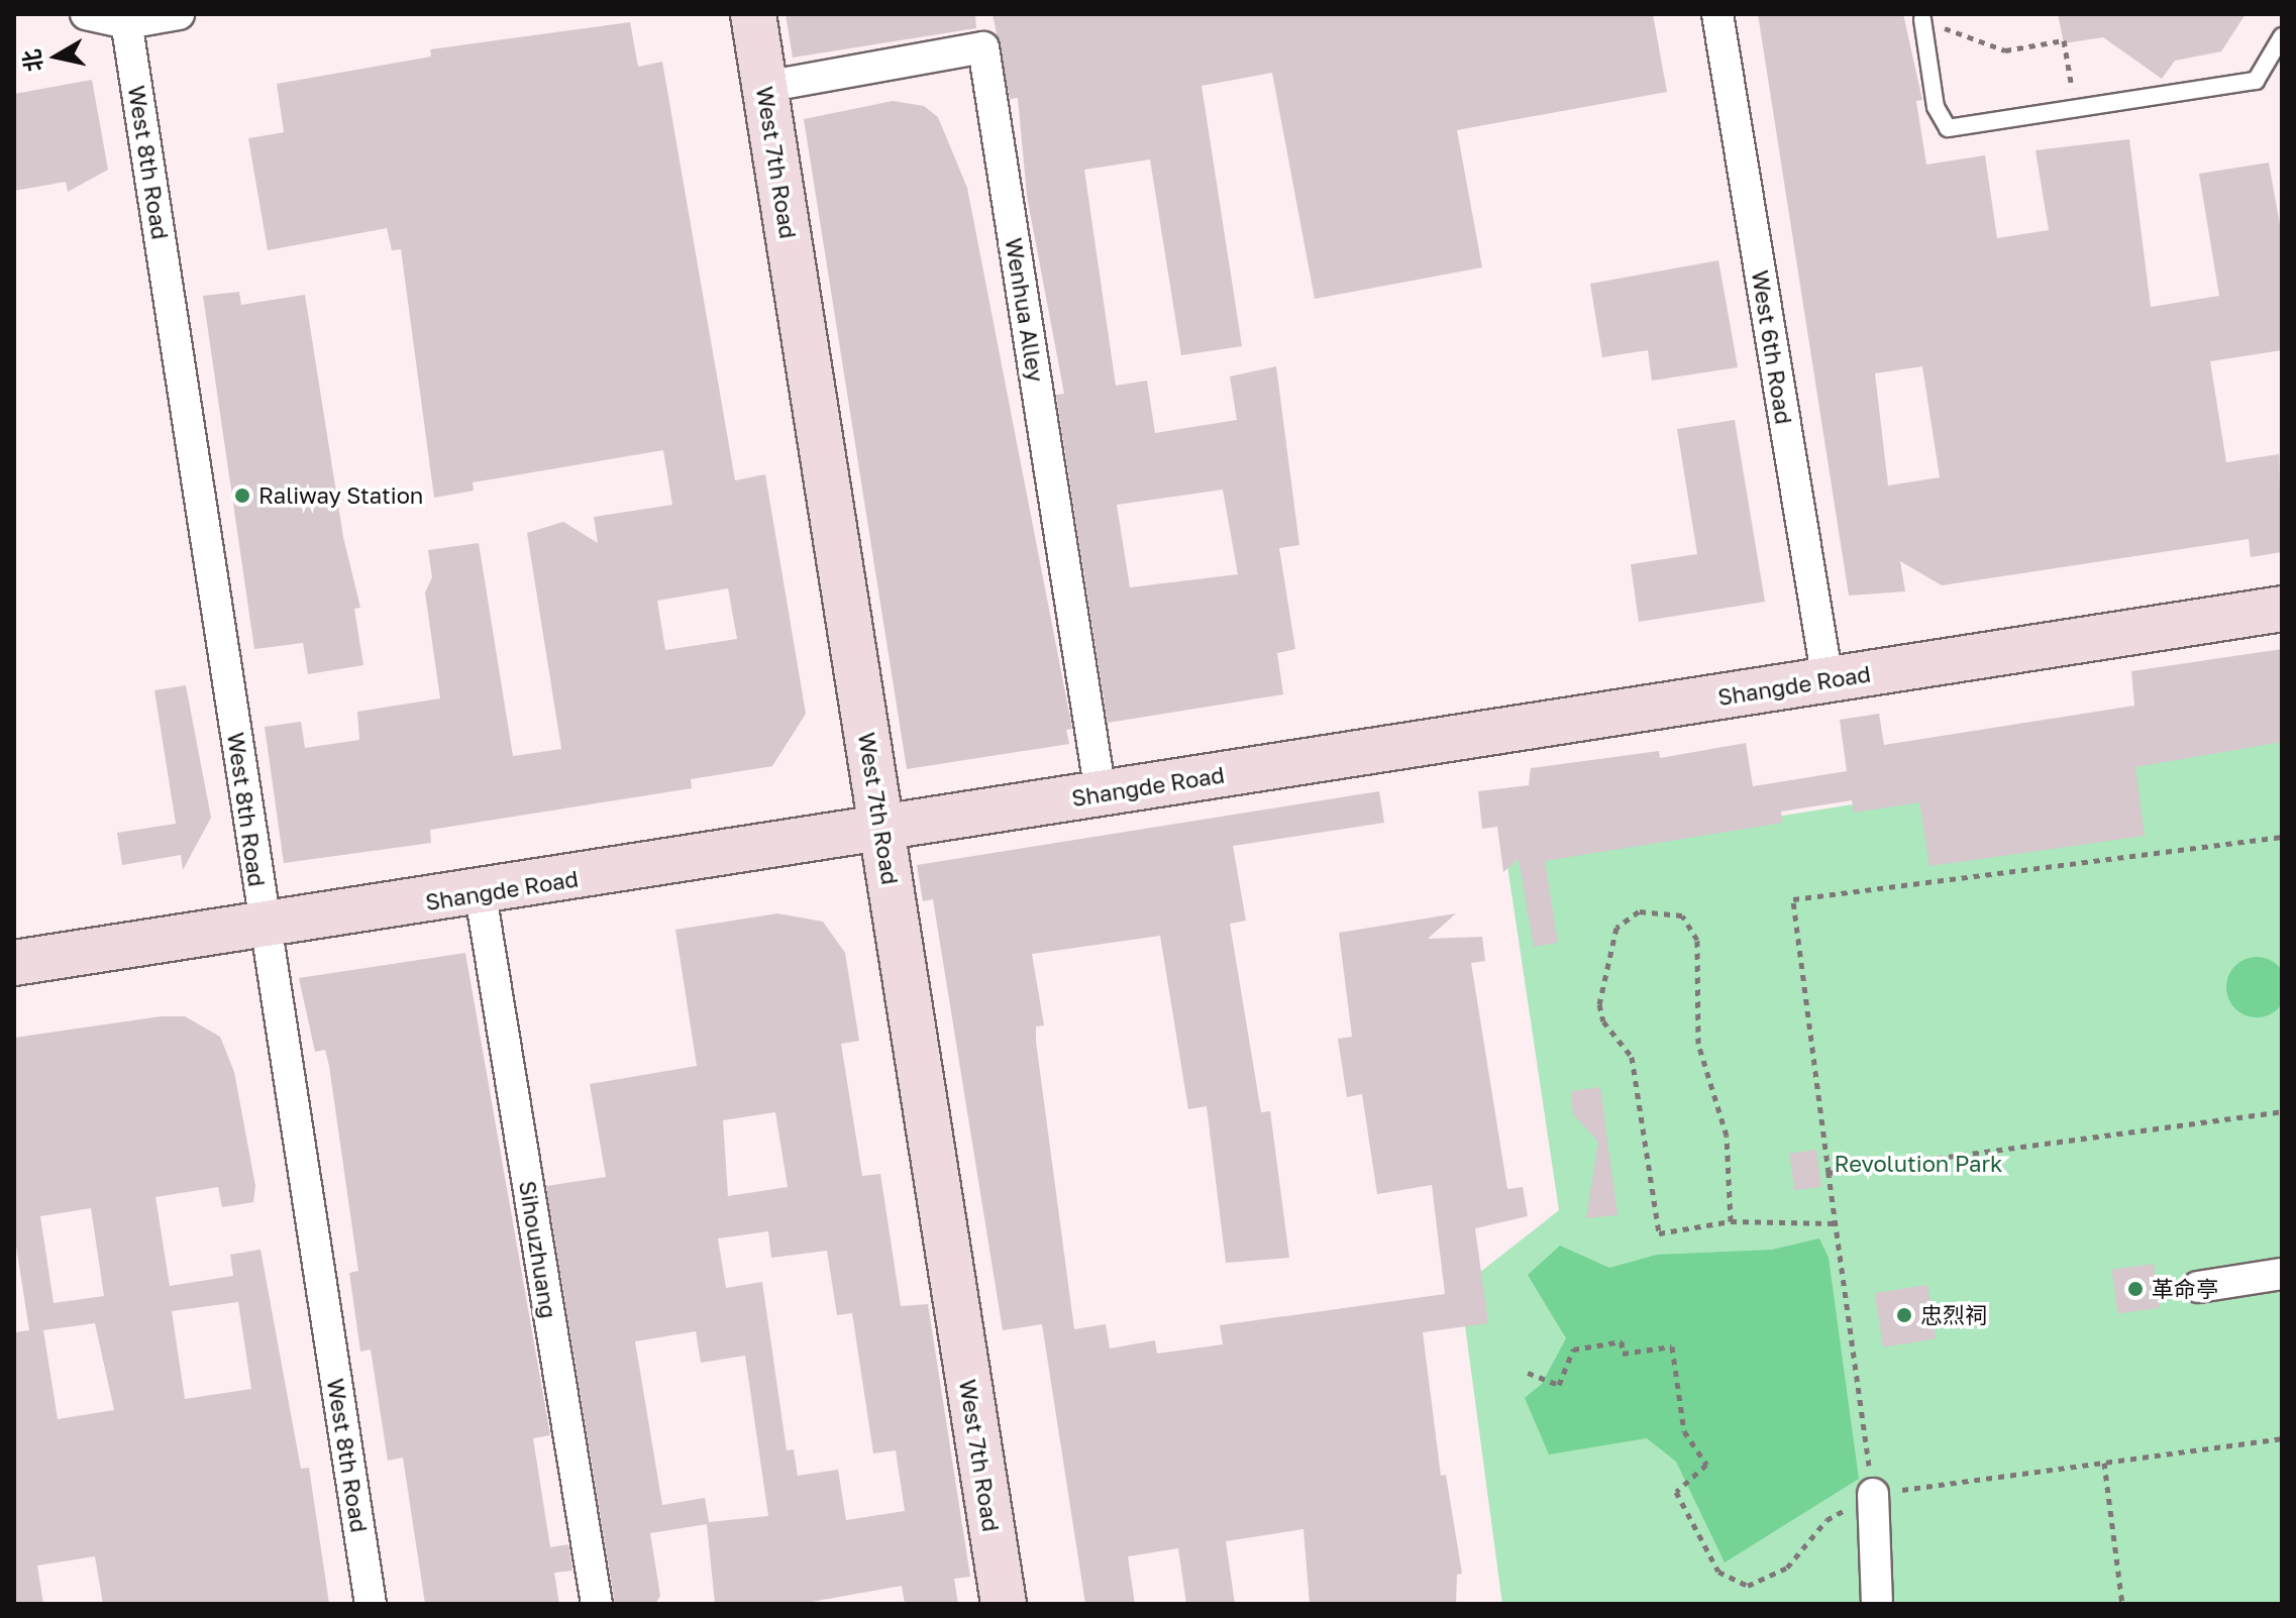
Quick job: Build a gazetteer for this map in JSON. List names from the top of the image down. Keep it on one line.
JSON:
{"streets":{"street":["West 8th Road","West 7th Road","Wenhua Alley","West 6th Road","Shangde Road","Sihouzhuang"]},"crossings":[["West 8th Road","Shangde Road"],["West 7th Road","Wenhua Alley"],["West 7th Road","Shangde Road"],["Wenhua Alley","Shangde Road"],["West 6th Road","Shangde Road"],["Shangde Road","Sihouzhuang"]],"parks":["Revolution Park"],"places":["Raliway Station","革命亭","忠烈祠"],"north":"left"}
